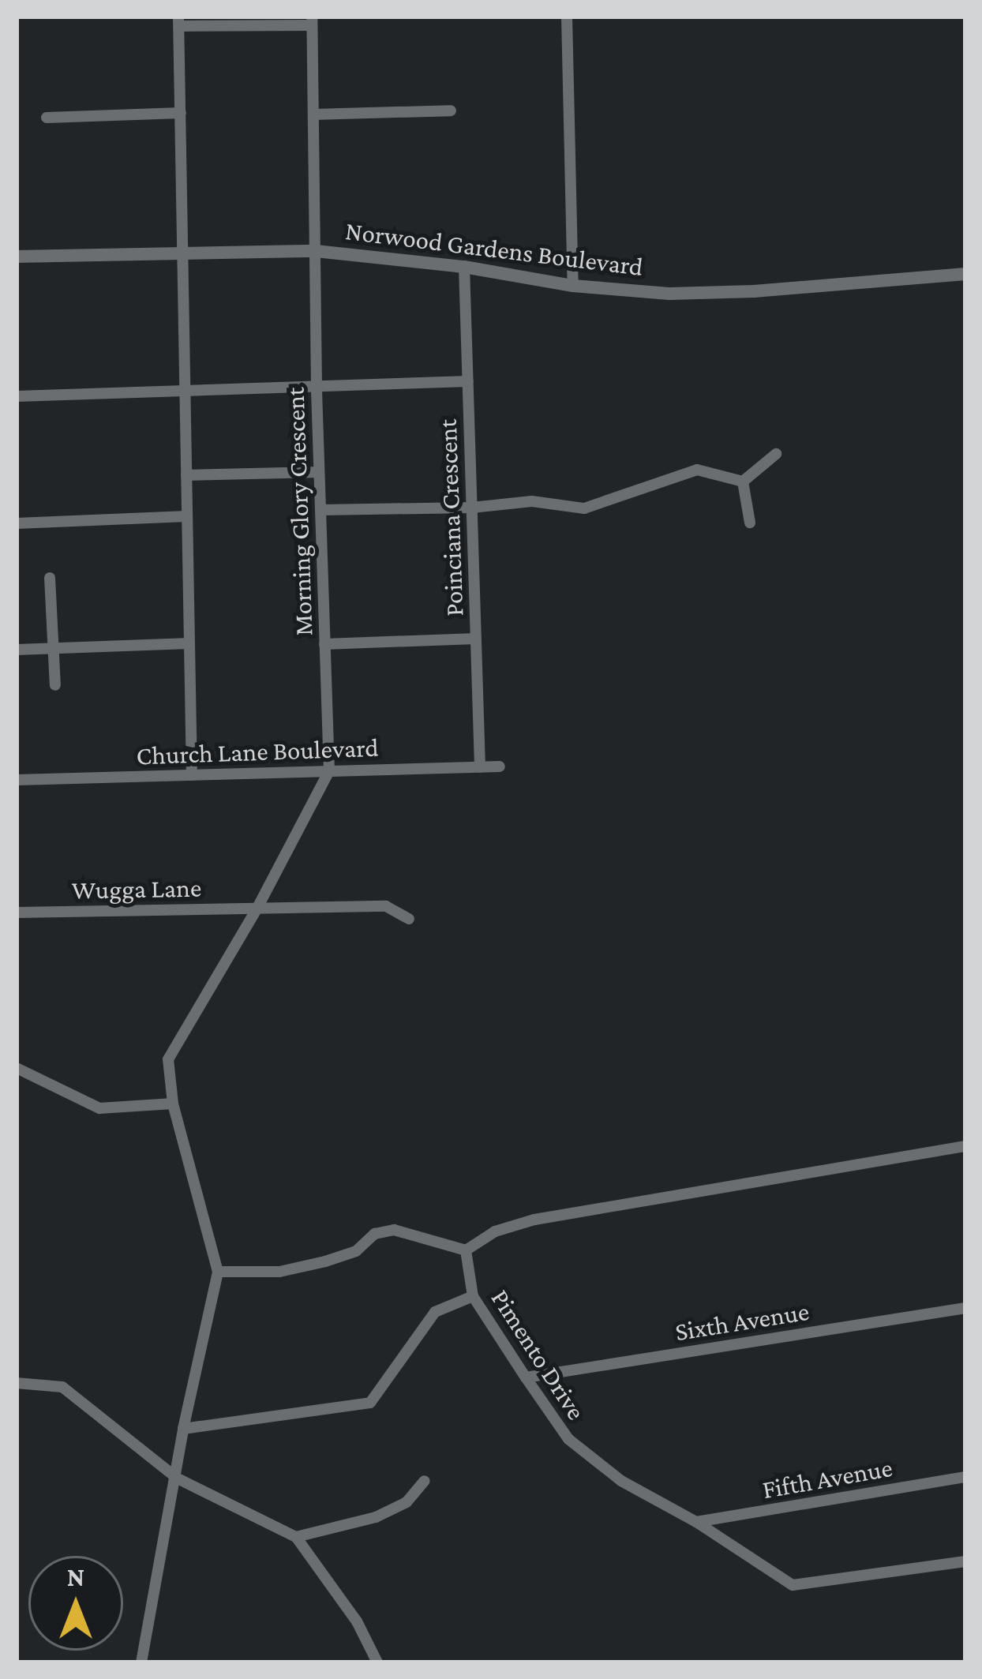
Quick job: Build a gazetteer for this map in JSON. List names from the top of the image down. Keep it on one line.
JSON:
{"streets":{"street":["Norwood Gardens Boulevard","Morning Glory Crescent","Poinciana Crescent","Church Lane Boulevard","Wugga Lane","Sixth Avenue","Pimento Drive","Fifth Avenue"]},"crossings":[["Norwood Gardens Boulevard","Morning Glory Crescent"],["Norwood Gardens Boulevard","Poinciana Crescent"],["Morning Glory Crescent","Church Lane Boulevard"],["Poinciana Crescent","Church Lane Boulevard"],["Sixth Avenue","Pimento Drive"],["Pimento Drive","Fifth Avenue"]],"north":"top"}
